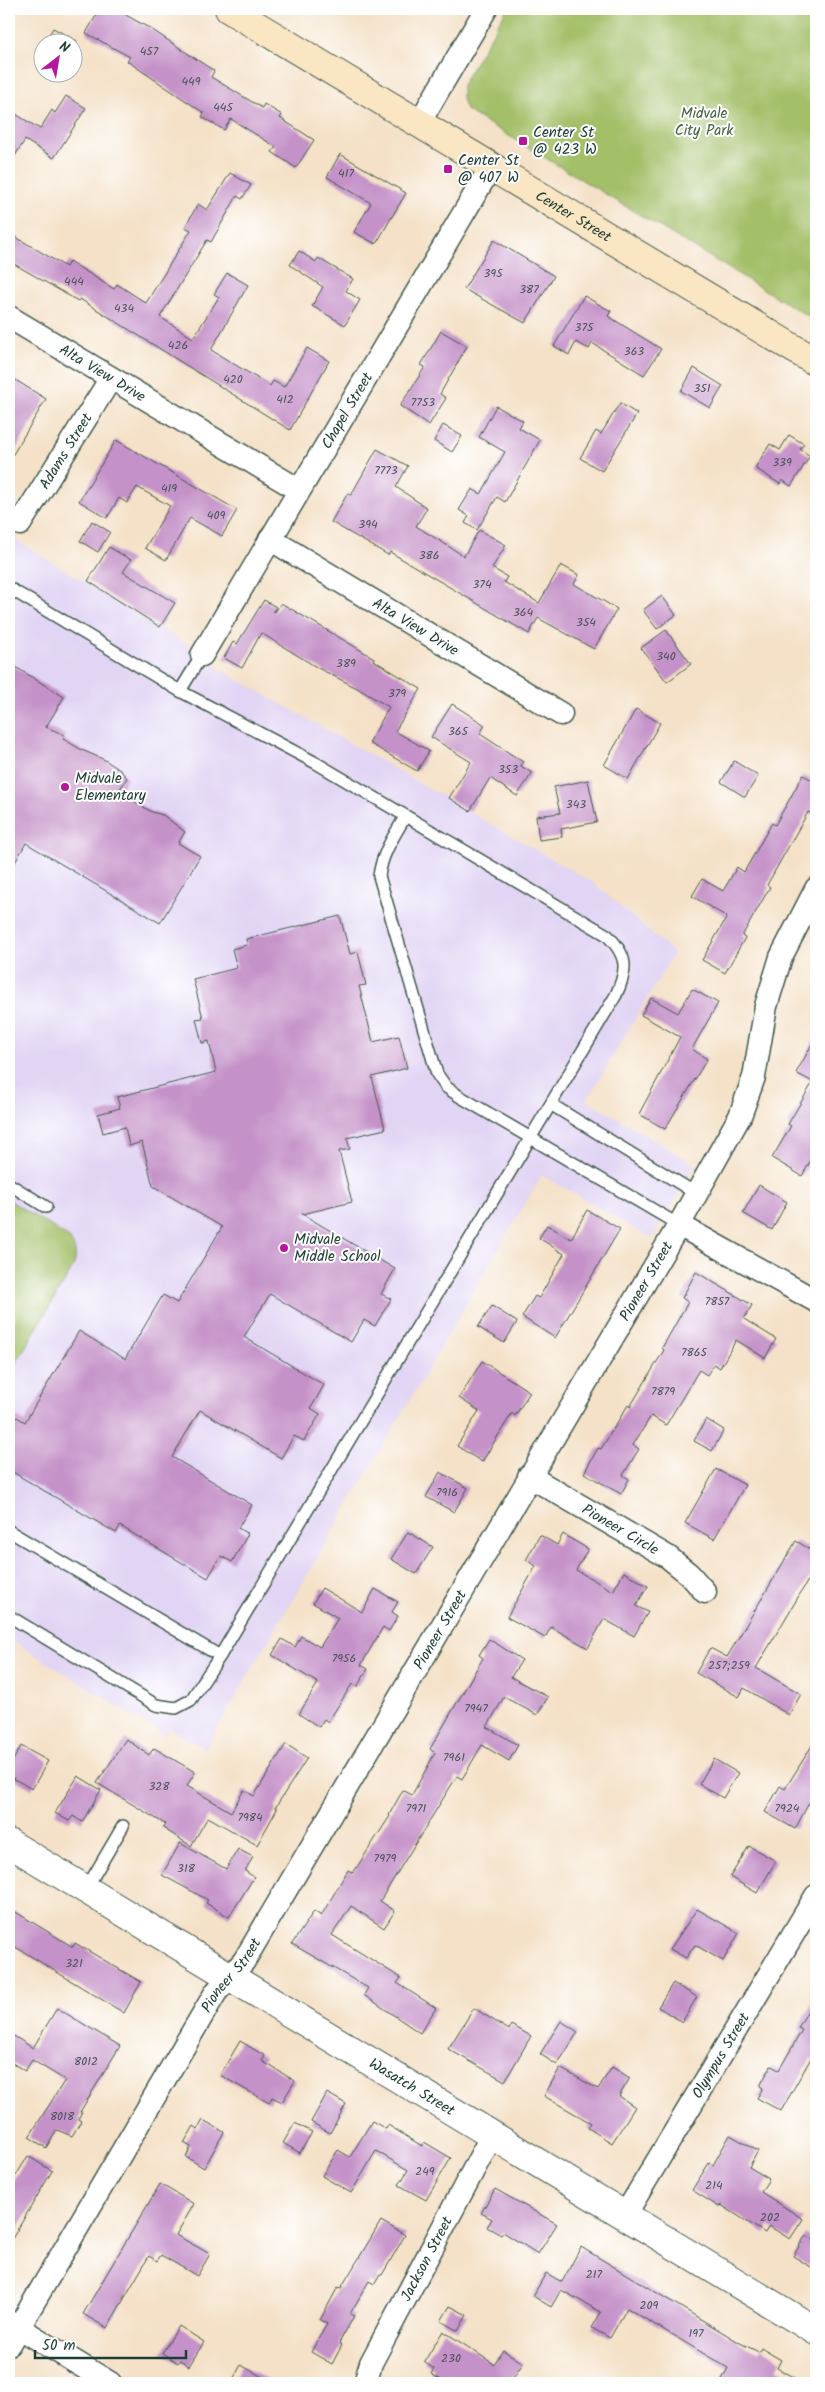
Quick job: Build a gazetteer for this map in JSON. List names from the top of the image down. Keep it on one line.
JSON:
{"streets":{"main road":["Center Street"],"street":["Alta View Drive","Chapel Street","Adams Street","Pioneer Street","Pioneer Circle","Olympus Street","Wasatch Street","Jackson Street"]},"crossings":[["Center Street","Chapel Street"],["Alta View Drive","Chapel Street"],["Alta View Drive","Adams Street"],["Pioneer Street","Pioneer Circle"],["Pioneer Street","Wasatch Street"],["Olympus Street","Wasatch Street"],["Wasatch Street","Jackson Street"]],"parks":["Midvale City Park"],"places":{"transit":["Center St @ 423 W","Center St @ 407 W"],"other":["Midvale Elementary","Midvale Middle School"]},"house_numbers":["457","449","445","417","395","444","387","434","375","426","363","420","351","412","7753","339","7773","419","409","394","386","374","364","354","340","389","379","365","353","343","7857","7865","7879","7916","7956","257;259","7947","7961","328","7971","7924","7984","7979","318","321","8012","8018","249","214","202","217","209","197","230"],"scale_bar":"50 m","north":"top right"}
